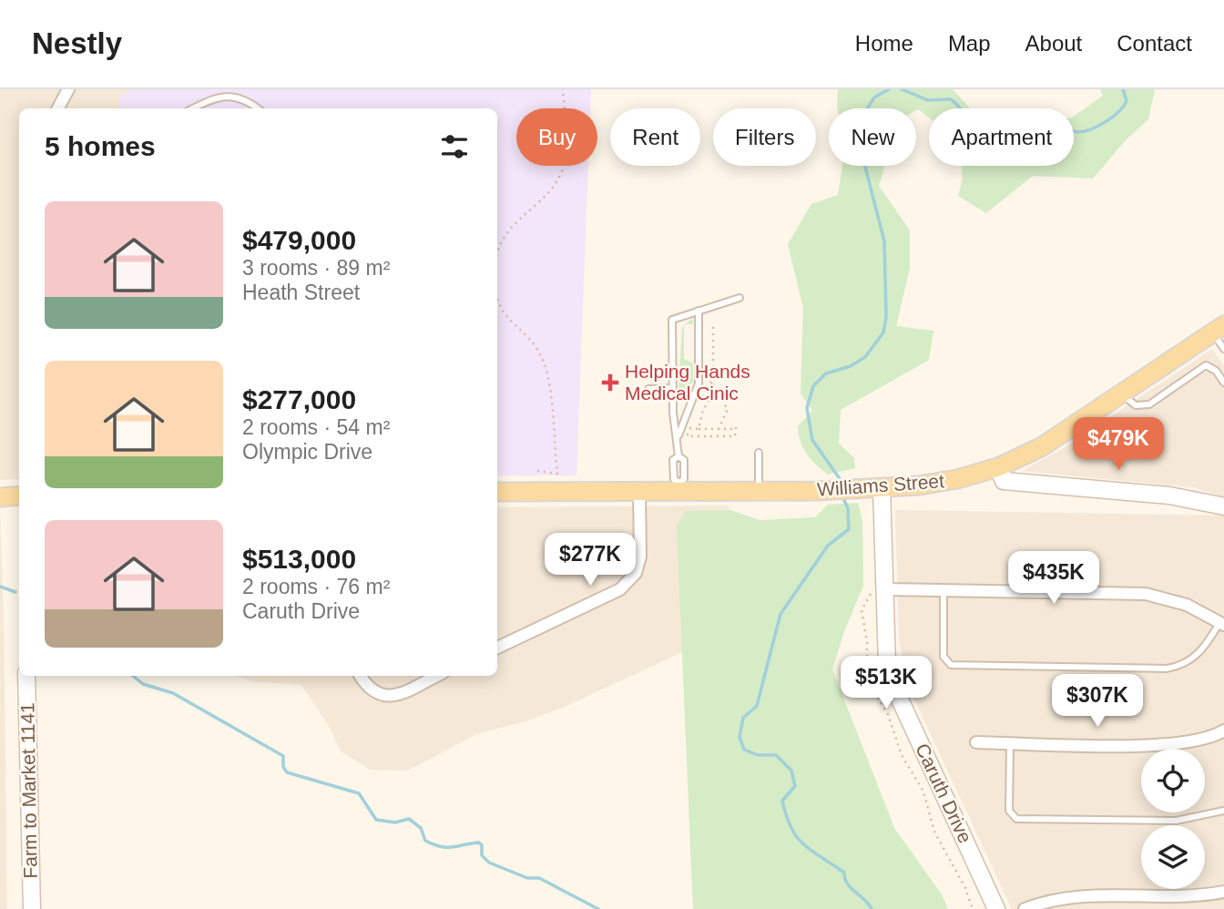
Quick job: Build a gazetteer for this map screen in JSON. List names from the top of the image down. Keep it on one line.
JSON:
{"streets":{"main road":["Williams Street"],"street":["Farm to Market 1141","Caruth Drive"]},"crossings":[["Williams Street","Caruth Drive"]],"places":{"health":["Helping Hands Medical Cinic"]},"page":{"header":"Nestly","nav":["Home","Map","About","Contact"],"chip":["Buy","Rent","Filters","New","Apartment"],"heading":"5 homes","list":[{"name":"$479,000","note":"3 rooms · 89 m² · Heath Street"},{"name":"$277,000","note":"2 rooms · 54 m² · Olympic Drive"},{"name":"$513,000","note":"2 rooms · 76 m² · Caruth Drive"}],"price":["$479K","$277K","$435K","$513K","$307K"]}}
